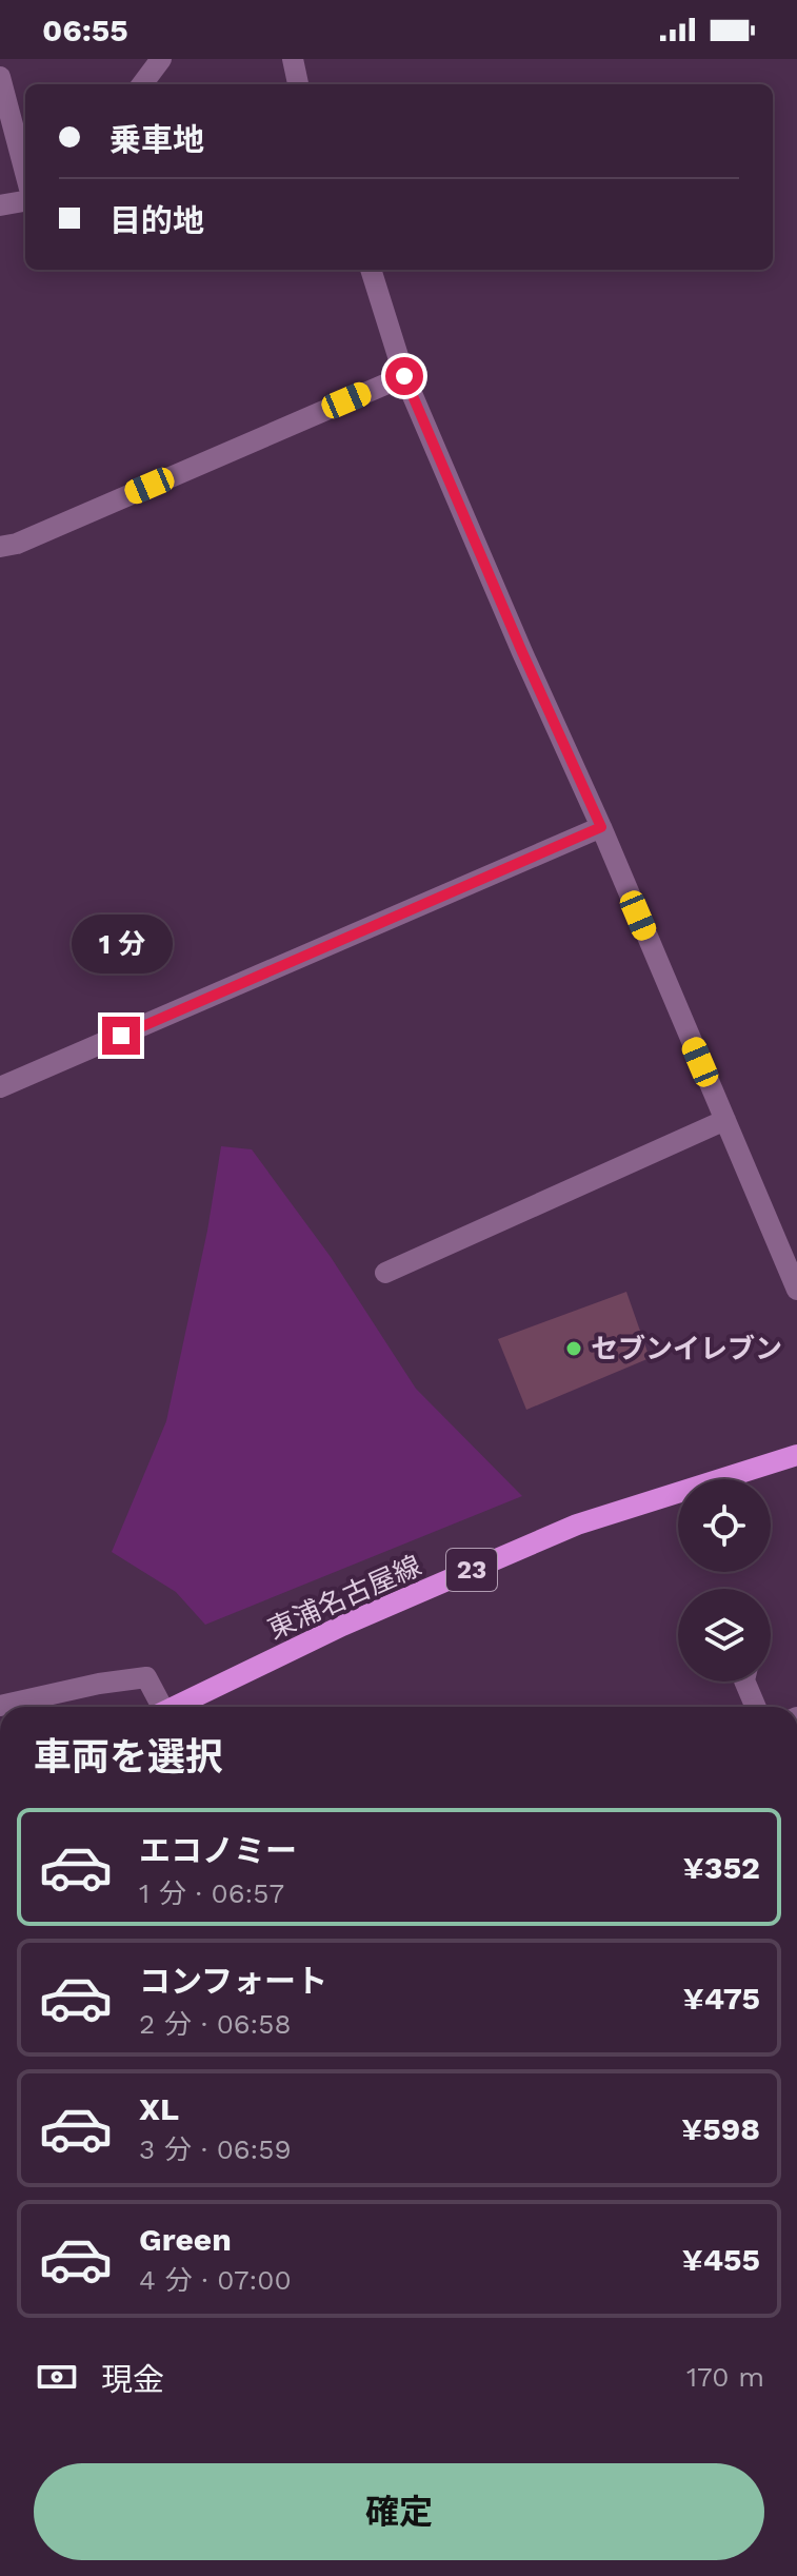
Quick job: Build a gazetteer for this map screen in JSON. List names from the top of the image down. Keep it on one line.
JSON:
{"streets":{"main road":["23","東浦名古屋線"]},"places":["セブンイレブン"],"page":{"status":"06:55","banner":["乗車地","目的地"],"bubble":"1 分","heading":"車両を選択","list":[{"name":"エコノミー","note":"1 分 · 06:57","value":"¥352"},{"name":"コンフォート","note":"2 分 · 06:58","value":"¥475"},{"name":"XL","note":"3 分 · 06:59","value":"¥598"},{"name":"Green","note":"4 分 · 07:00","value":"¥455"}],"pay":["現金","170 m"],"buttons":"確定"}}
